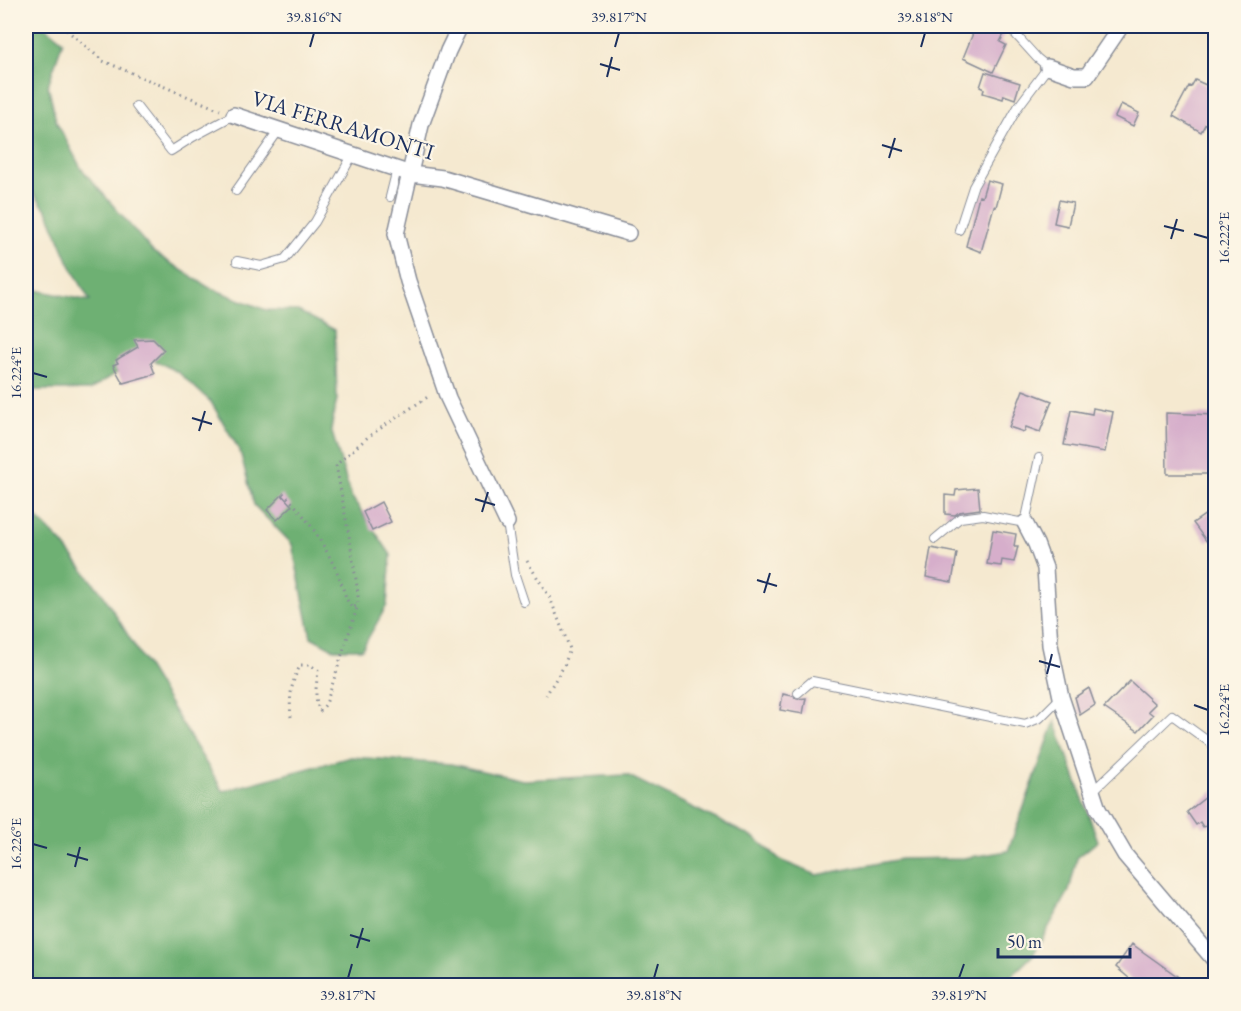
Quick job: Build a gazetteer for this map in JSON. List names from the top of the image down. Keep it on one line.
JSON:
{"streets":{"street":["VIA FERRAMONTI"]},"scale_bar":"50 m","coordinates":["39.816°N","39.817°N","39.818°N","16.222°E","16.224°E","16.226°E","39.819°N"]}
